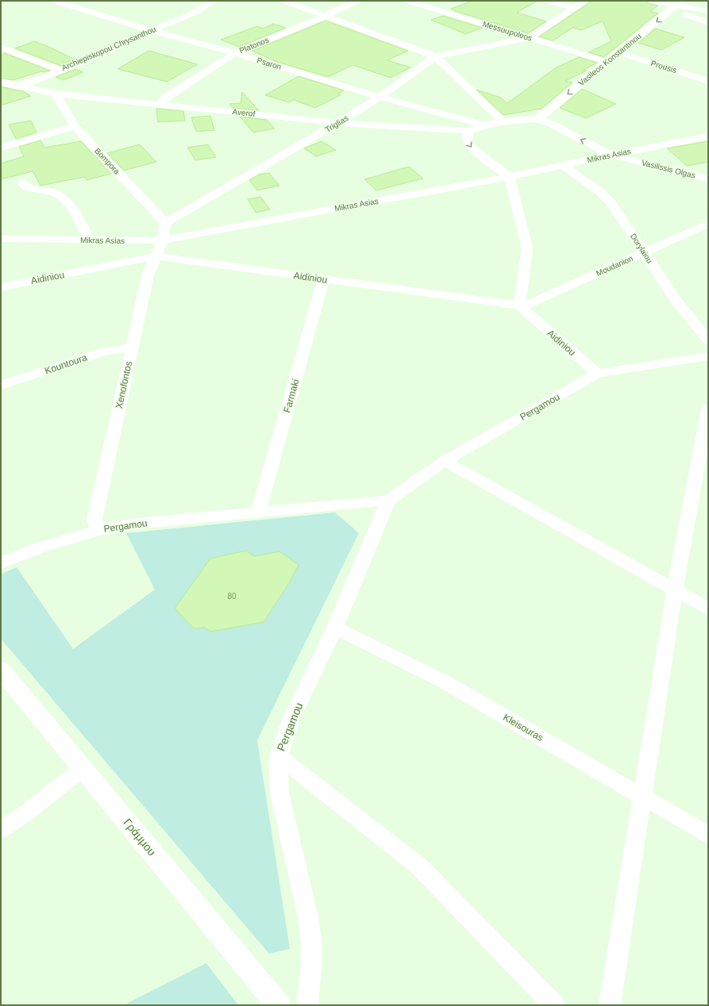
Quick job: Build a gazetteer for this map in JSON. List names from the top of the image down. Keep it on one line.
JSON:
{"streets":{"street":["Messoupoleos","Platonos","Archiepiskopou Chrysanthou","Vasileos Konstantinou","Psaron","Prousis","Averof","Triglias","Mikras Asias","Bompora","Vasilissis Olgas","Dorylaiou","Moudanion","Aidiniou","Kountoura","Xenofontos","Farmaki","Pergamou","Kleisouras","Γράμμου"]},"crossings":[["Messoupoleos","Vasileos Konstantinou"],["Messoupoleos","Triglias"],["Platonos","Psaron"],["Platonos","Averof"],["Archiepiskopou Chrysanthou","Psaron"],["Archiepiskopou Chrysanthou","Averof"],["Vasileos Konstantinou","Prousis"],["Psaron","Triglias"],["Averof","Triglias"],["Averof","Bompora"],["Triglias","Bompora"],["Mikras Asias","Vasilissis Olgas"],["Mikras Asias","Dorylaiou"],["Mikras Asias","Xenofontos"],["Dorylaiou","Moudanion"],["Moudanion","Aidiniou"],["Aidiniou","Xenofontos"],["Aidiniou","Farmaki"],["Aidiniou","Pergamou"],["Kountoura","Xenofontos"],["Xenofontos","Pergamou"],["Farmaki","Pergamou"],["Pergamou","Kleisouras"]],"house_numbers":["80"]}
